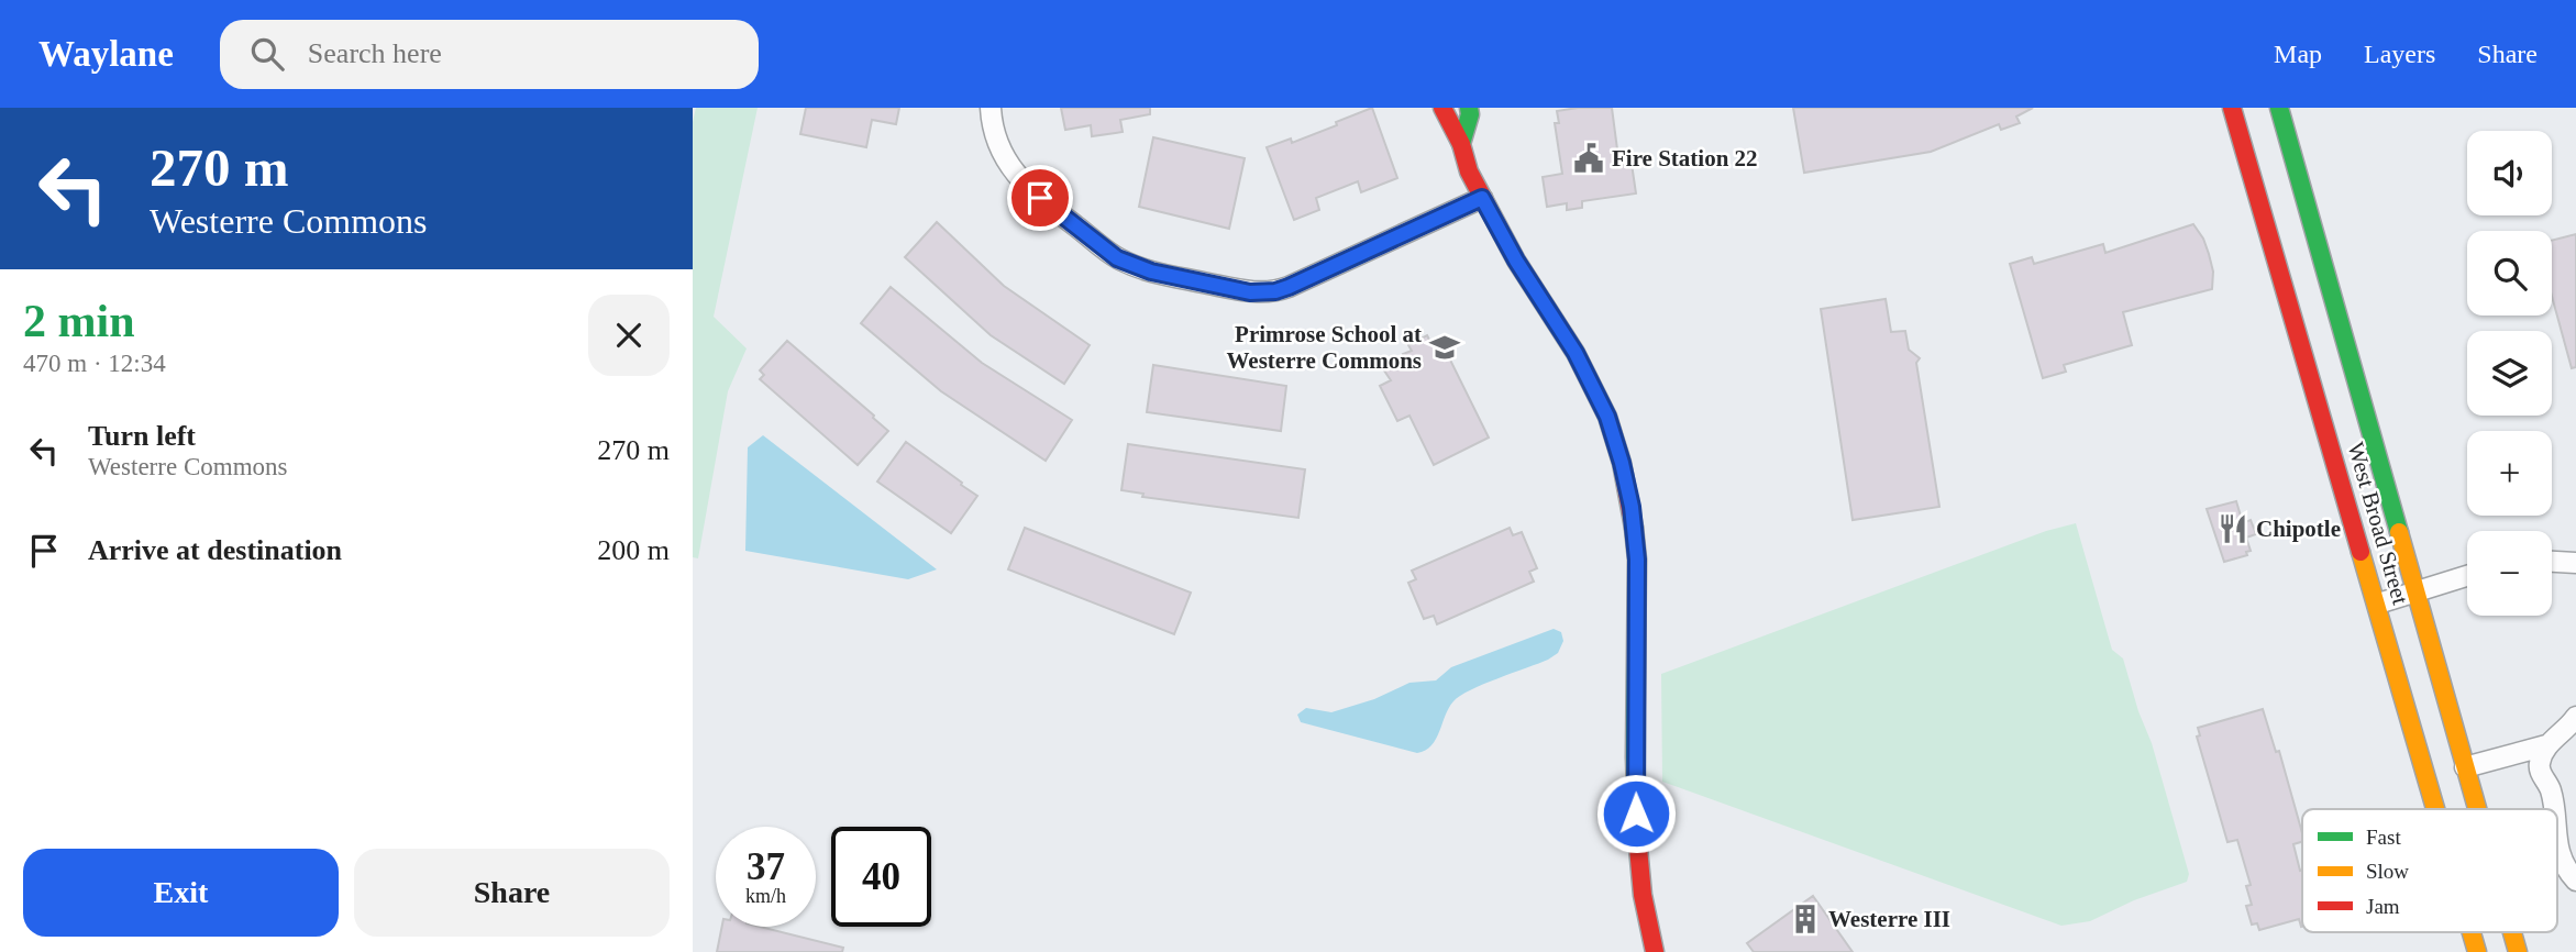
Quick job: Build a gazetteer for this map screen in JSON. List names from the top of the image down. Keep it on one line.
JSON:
{"streets":{"main road":["West Broad Street"]},"places":{"public building":["Fire Station 22"],"school or university":["Primrose School at Westerre Commons"],"restaurant":["Chipotle"],"building":["Westerre III"]},"legend":["Fast","Slow","Jam"],"page":{"header":"Waylane","search":"Search here","nav":["Map","Layers","Share"],"turn":["270 m","Westerre Commons"],"map_buttons":["+","−"],"heading":["2 min","470 m · 12:34"],"list":[{"name":"Turn left","note":"Westerre Commons","value":"270 m"},{"name":"Arrive at destination","value":"200 m"}],"speed":"37 km/h","limit":"40","buttons":["Exit","Share"]}}
